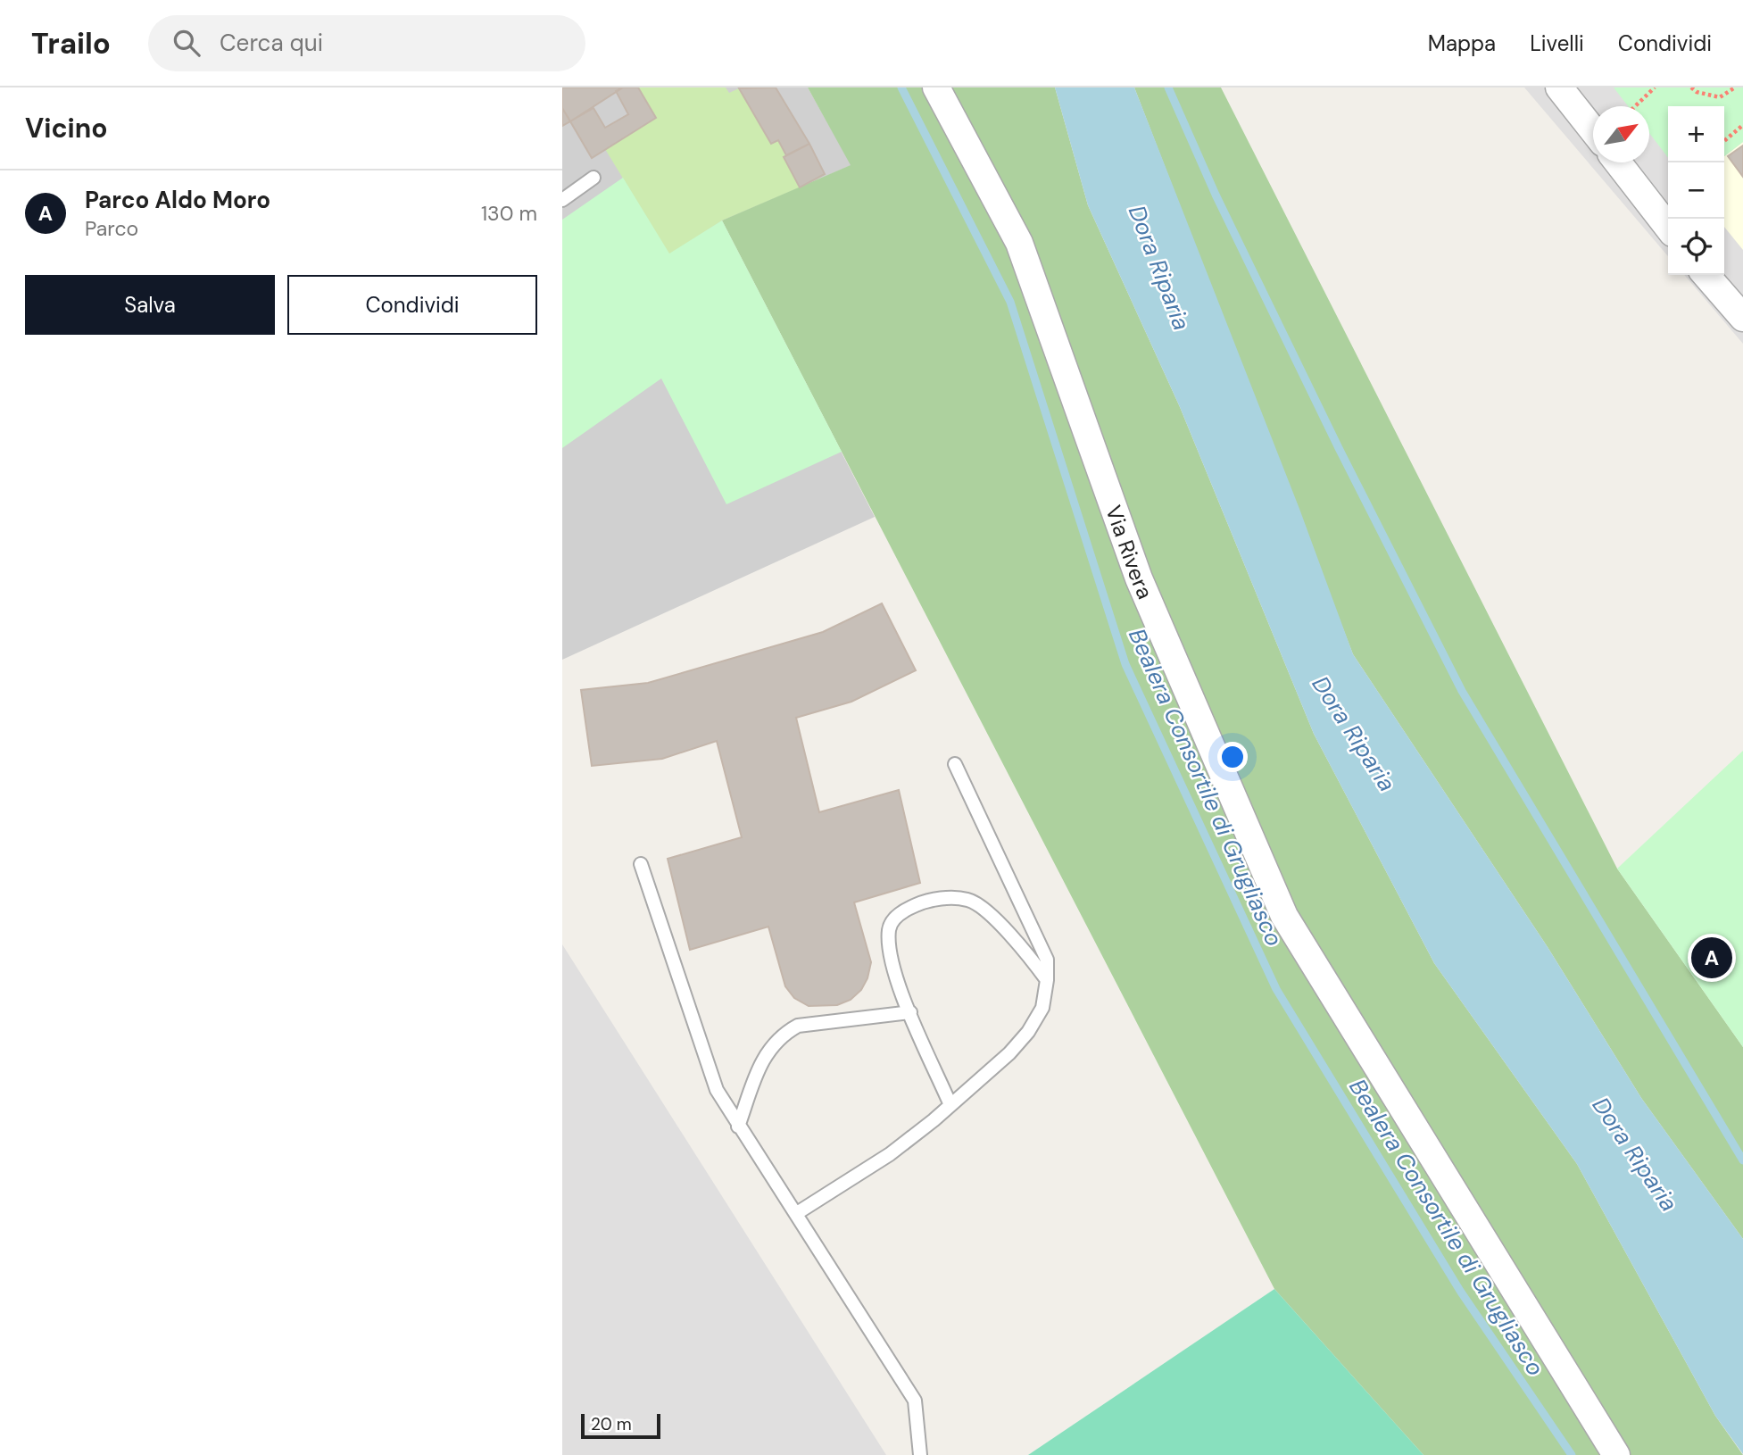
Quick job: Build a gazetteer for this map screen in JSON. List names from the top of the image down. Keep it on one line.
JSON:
{"streets":{"street":["Via Rivera"]},"water":["Dora Riparia","Bealera Consortile di Grugliasco"],"scale_bar":"20 m","north":"top right","page":{"header":"Trailo","search":"Cerca qui","nav":["Mappa","Livelli","Condividi"],"heading":"Vicino","map_buttons":["+","−"],"list":[{"mark":"A","name":"Parco Aldo Moro","note":"Parco","value":"130 m"}],"buttons":["Salva","Condividi"],"pins":"A","scale":"20 m"}}
